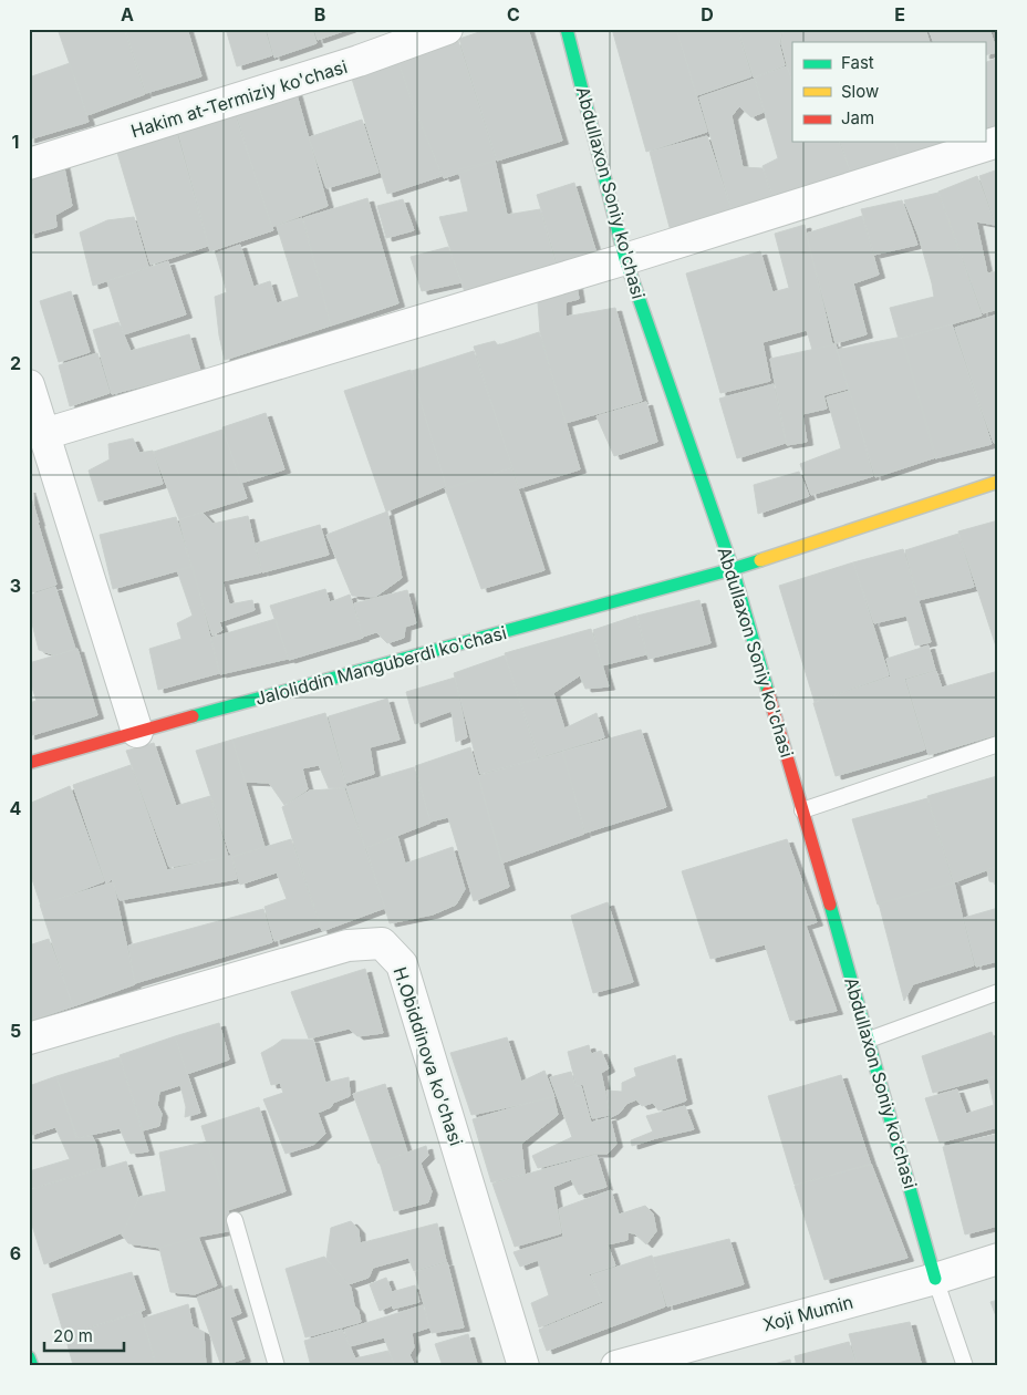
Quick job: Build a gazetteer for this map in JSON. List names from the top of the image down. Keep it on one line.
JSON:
{"streets":{"street":["Hakim at-Termiziy ko'chasi","Abdullaxon Soniy ko'chasi","Jaloliddin Manguberdi ko'chasi","H.Obiddinova ko'chasi","Xoji Mumin"]},"crossings":[["Abdullaxon Soniy ko'chasi","Jaloliddin Manguberdi ko'chasi"],["Abdullaxon Soniy ko'chasi","Xoji Mumin"]],"legend":["Fast","Slow","Jam"],"scale_bar":"20 m","grid":{"columns":["A","B","C","D","E"],"rows":["1","2","3","4","5","6"]}}
